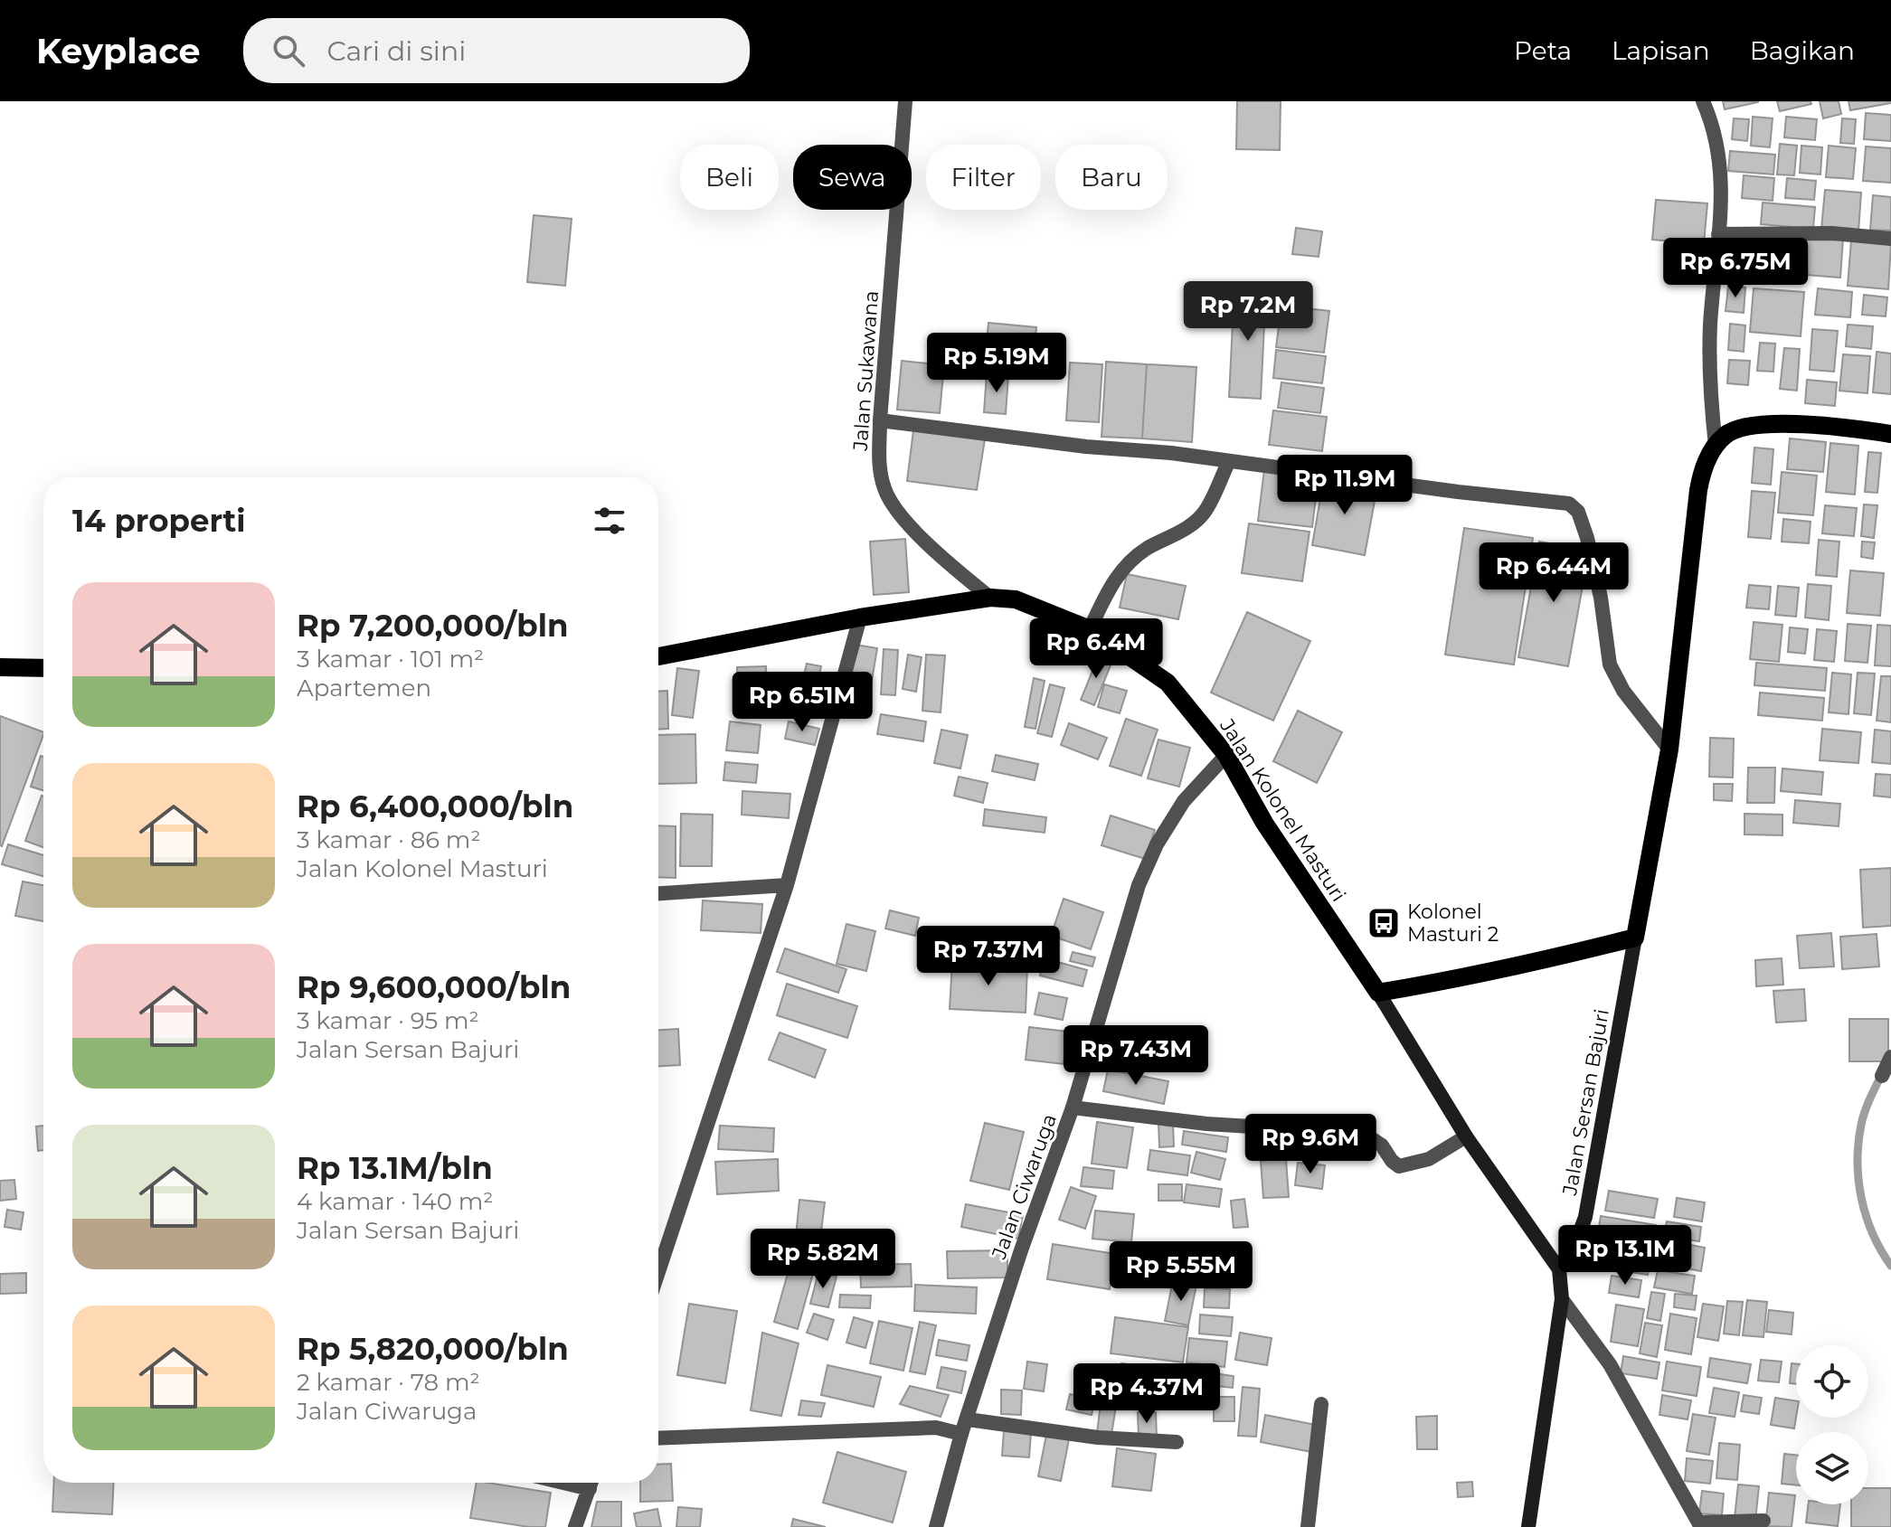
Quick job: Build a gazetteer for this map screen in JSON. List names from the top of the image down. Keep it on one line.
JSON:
{"streets":{"main road":["Jalan Kolonel Masturi","Jalan Sersan Bajuri"],"street":["Jalan Sukawana","Jalan Ciwaruga"]},"crossings":[["Jalan Sukawana","Jalan Kolonel Masturi"],["Jalan Kolonel Masturi","Jalan Ciwaruga"]],"places":{"bus stop":["Kolonel Masturi 2"]},"page":{"header":"Keyplace","search":"Cari di sini","nav":["Peta","Lapisan","Bagikan"],"chip":["Beli","Sewa","Filter","Baru"],"price":["Rp 6.75M","Rp 7.2M","Rp 5.19M","Rp 11.9M","Rp 6.44M","Rp 6.4M","Rp 6.51M","Rp 7.37M","Rp 7.43M","Rp 9.6M","Rp 13.1M","Rp 5.82M","Rp 5.55M","Rp 4.37M"],"heading":"14 properti","list":[{"name":"Rp 7,200,000/bln","note":"3 kamar · 101 m² · Apartemen"},{"name":"Rp 6,400,000/bln","note":"3 kamar · 86 m² · Jalan Kolonel Masturi"},{"name":"Rp 9,600,000/bln","note":"3 kamar · 95 m² · Jalan Sersan Bajuri"},{"name":"Rp 13.1M/bln","note":"4 kamar · 140 m² · Jalan Sersan Bajuri"},{"name":"Rp 5,820,000/bln","note":"2 kamar · 78 m² · Jalan Ciwaruga"}]}}
